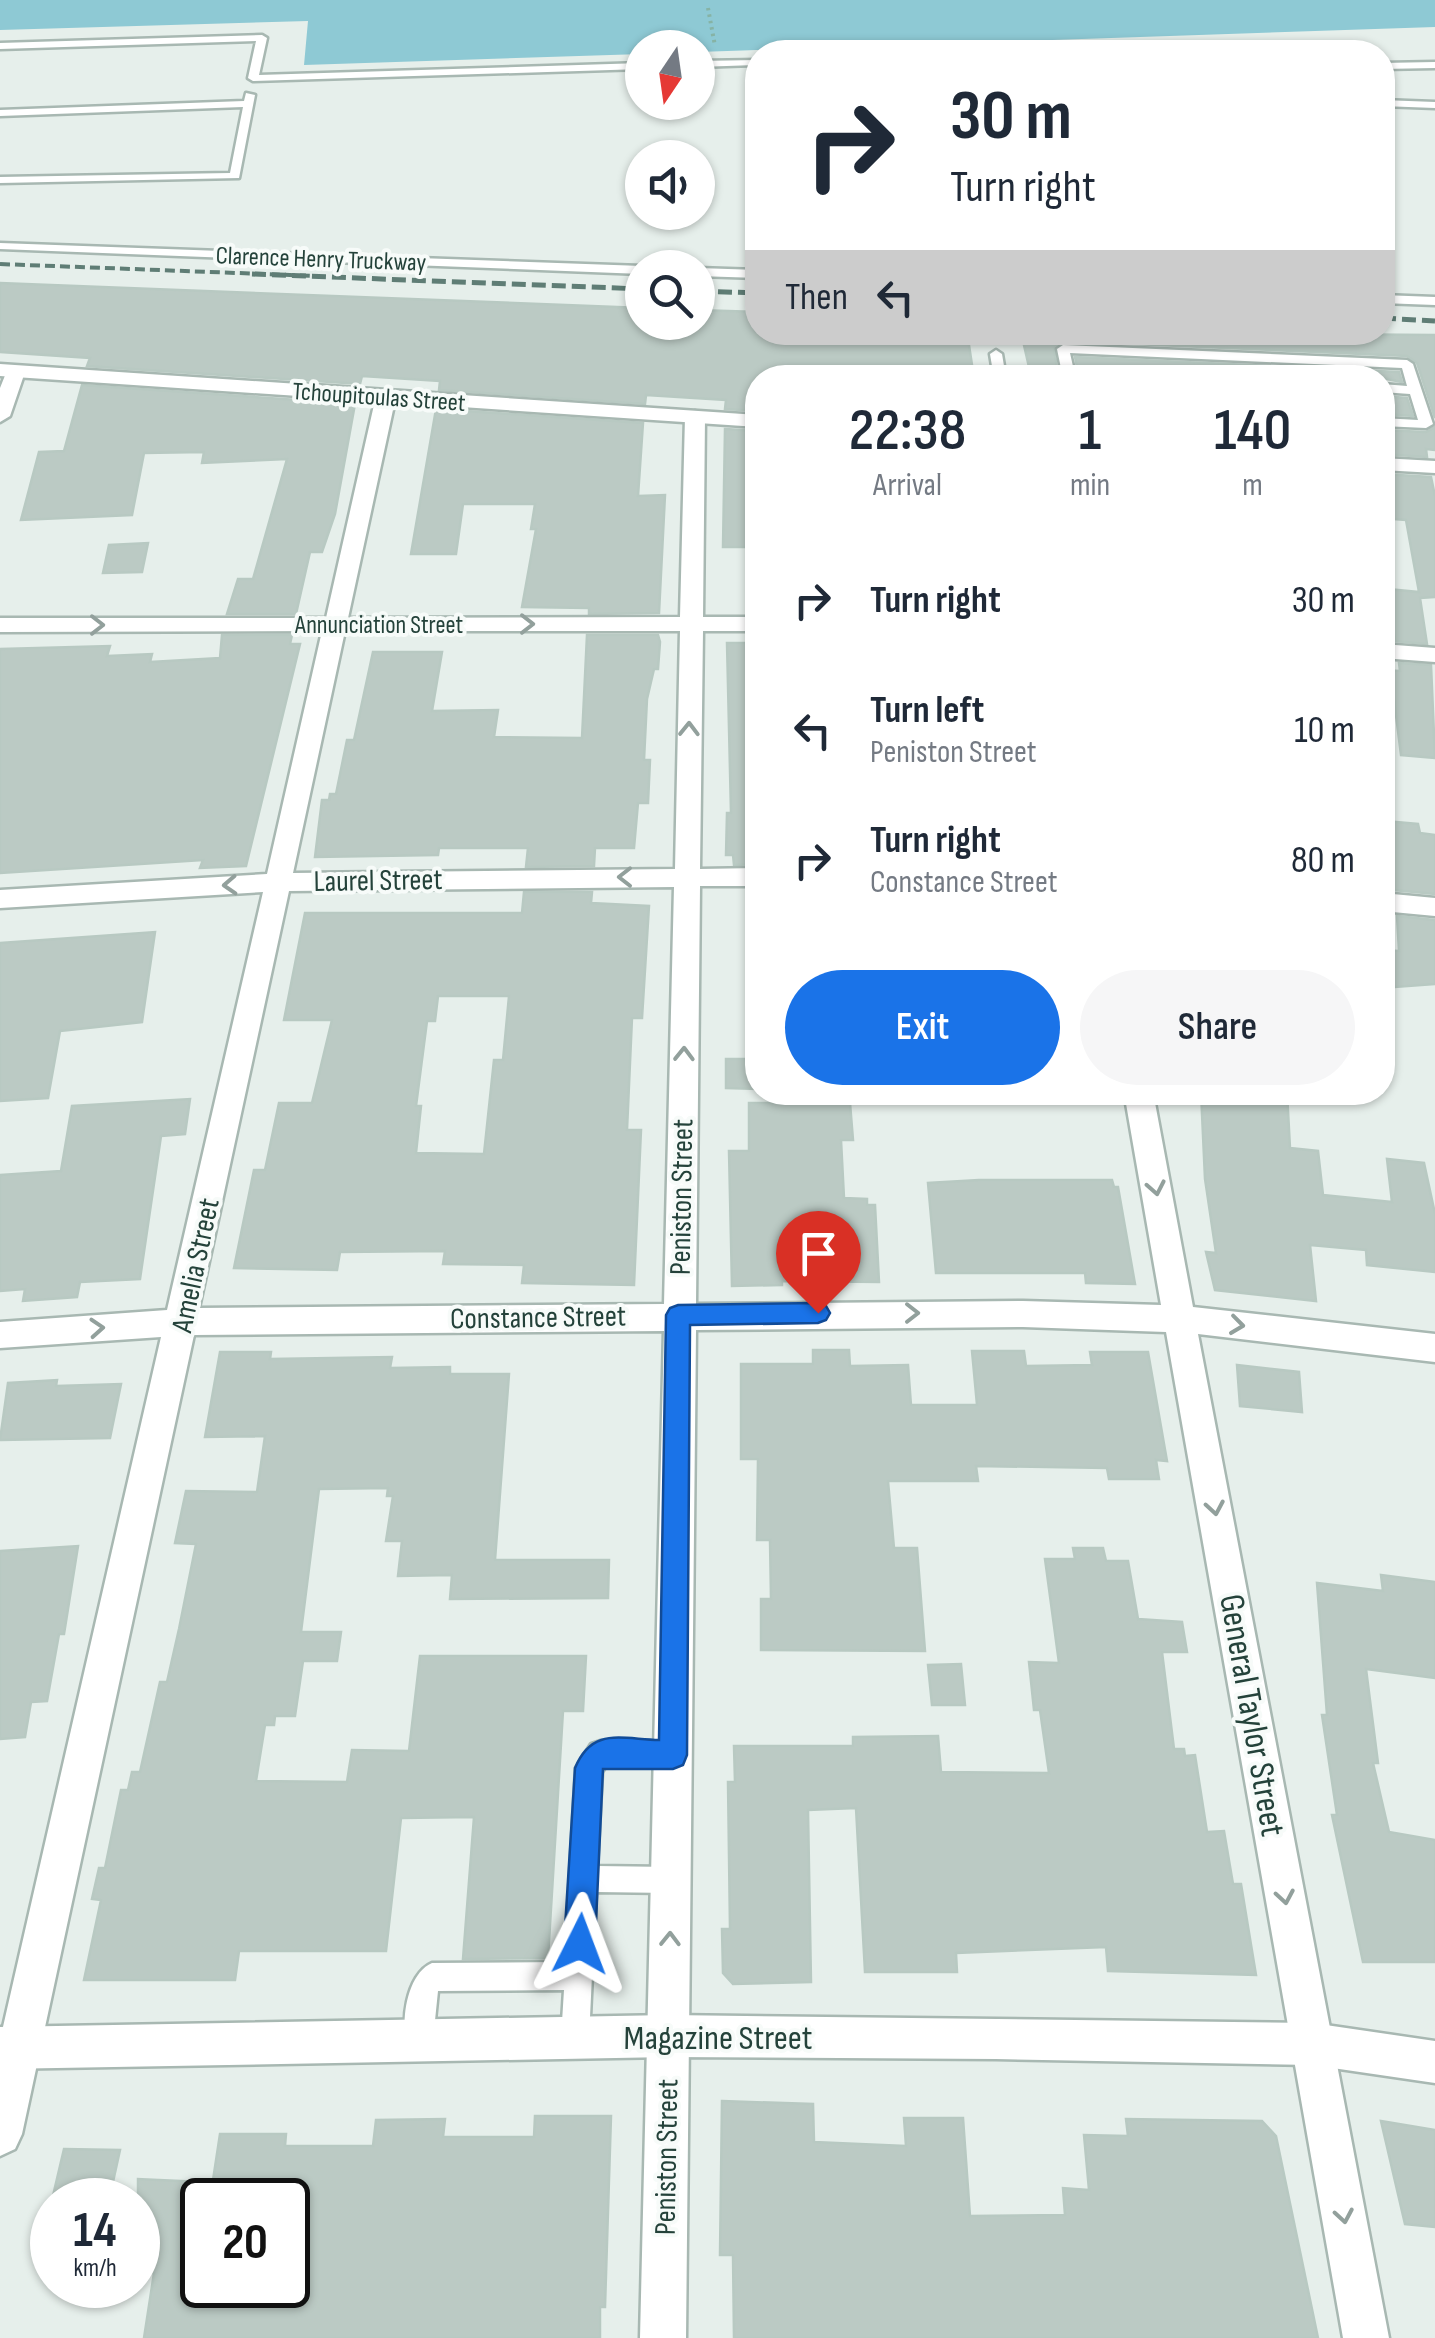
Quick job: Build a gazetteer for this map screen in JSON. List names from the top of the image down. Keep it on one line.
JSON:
{"streets":{"street":["Tchoupitoulas Street","Annunciation Street","Laurel Street","Peniston Street","Amelia Street","Constance Street","General Taylor Street","Magazine Street"],"lane":["Clarence Henry Truckway"]},"crossings":[["Tchoupitoulas Street","Peniston Street"],["Tchoupitoulas Street","Amelia Street"],["Annunciation Street","Peniston Street"],["Annunciation Street","Amelia Street"],["Laurel Street","Peniston Street"],["Laurel Street","Amelia Street"],["Peniston Street","Constance Street"],["Peniston Street","Magazine Street"],["Amelia Street","Constance Street"],["Amelia Street","Magazine Street"],["Constance Street","General Taylor Street"],["General Taylor Street","Magazine Street"]],"one_way":["Annunciation Street","Laurel Street","Peniston Street","Constance Street","General Taylor Street"],"north":"bottom","page":{"turn":["30 m","Turn right"],"then":"Then","eta":["22:38","Arrival","1","min","140","m"],"list":[{"name":"Turn right","value":"30 m"},{"name":"Turn left","note":"Peniston Street","value":"10 m"},{"name":"Turn right","note":"Constance Street","value":"80 m"}],"buttons":["Exit","Share"],"speed":"14 km/h","limit":"20"}}
